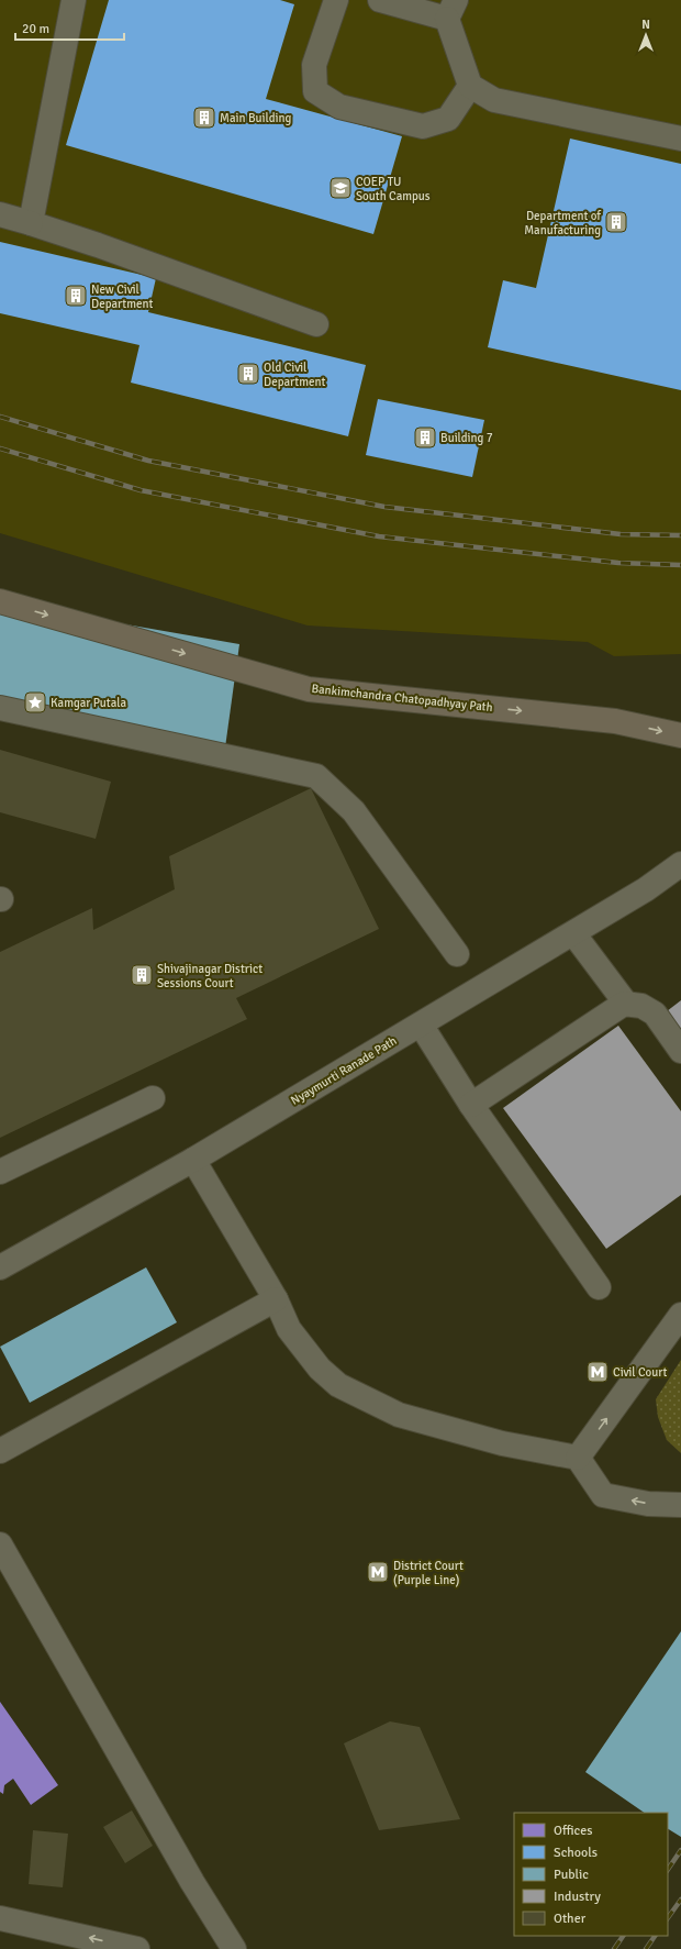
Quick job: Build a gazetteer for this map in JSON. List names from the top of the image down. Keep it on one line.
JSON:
{"streets":{"main road":["Bankimchandra Chatopadhyay Path"],"street":["Nyaymurti Ranade Path"]},"one_way":["Bankimchandra Chatopadhyay Path"],"places":{"building":["Main Building","Department of Manufacturing","New Civil Department","Old Civil Department","Building 7","Shivajinagar District Sessions Court"],"school or university":["COEP TU South Campus"],"place":["Kamgar Putala"],"metro station":["Civil Court","District Court (Purple Line)"]},"legend":["Offices","Schools","Public","Industry","Other"],"scale_bar":"20 m","north":"top"}
